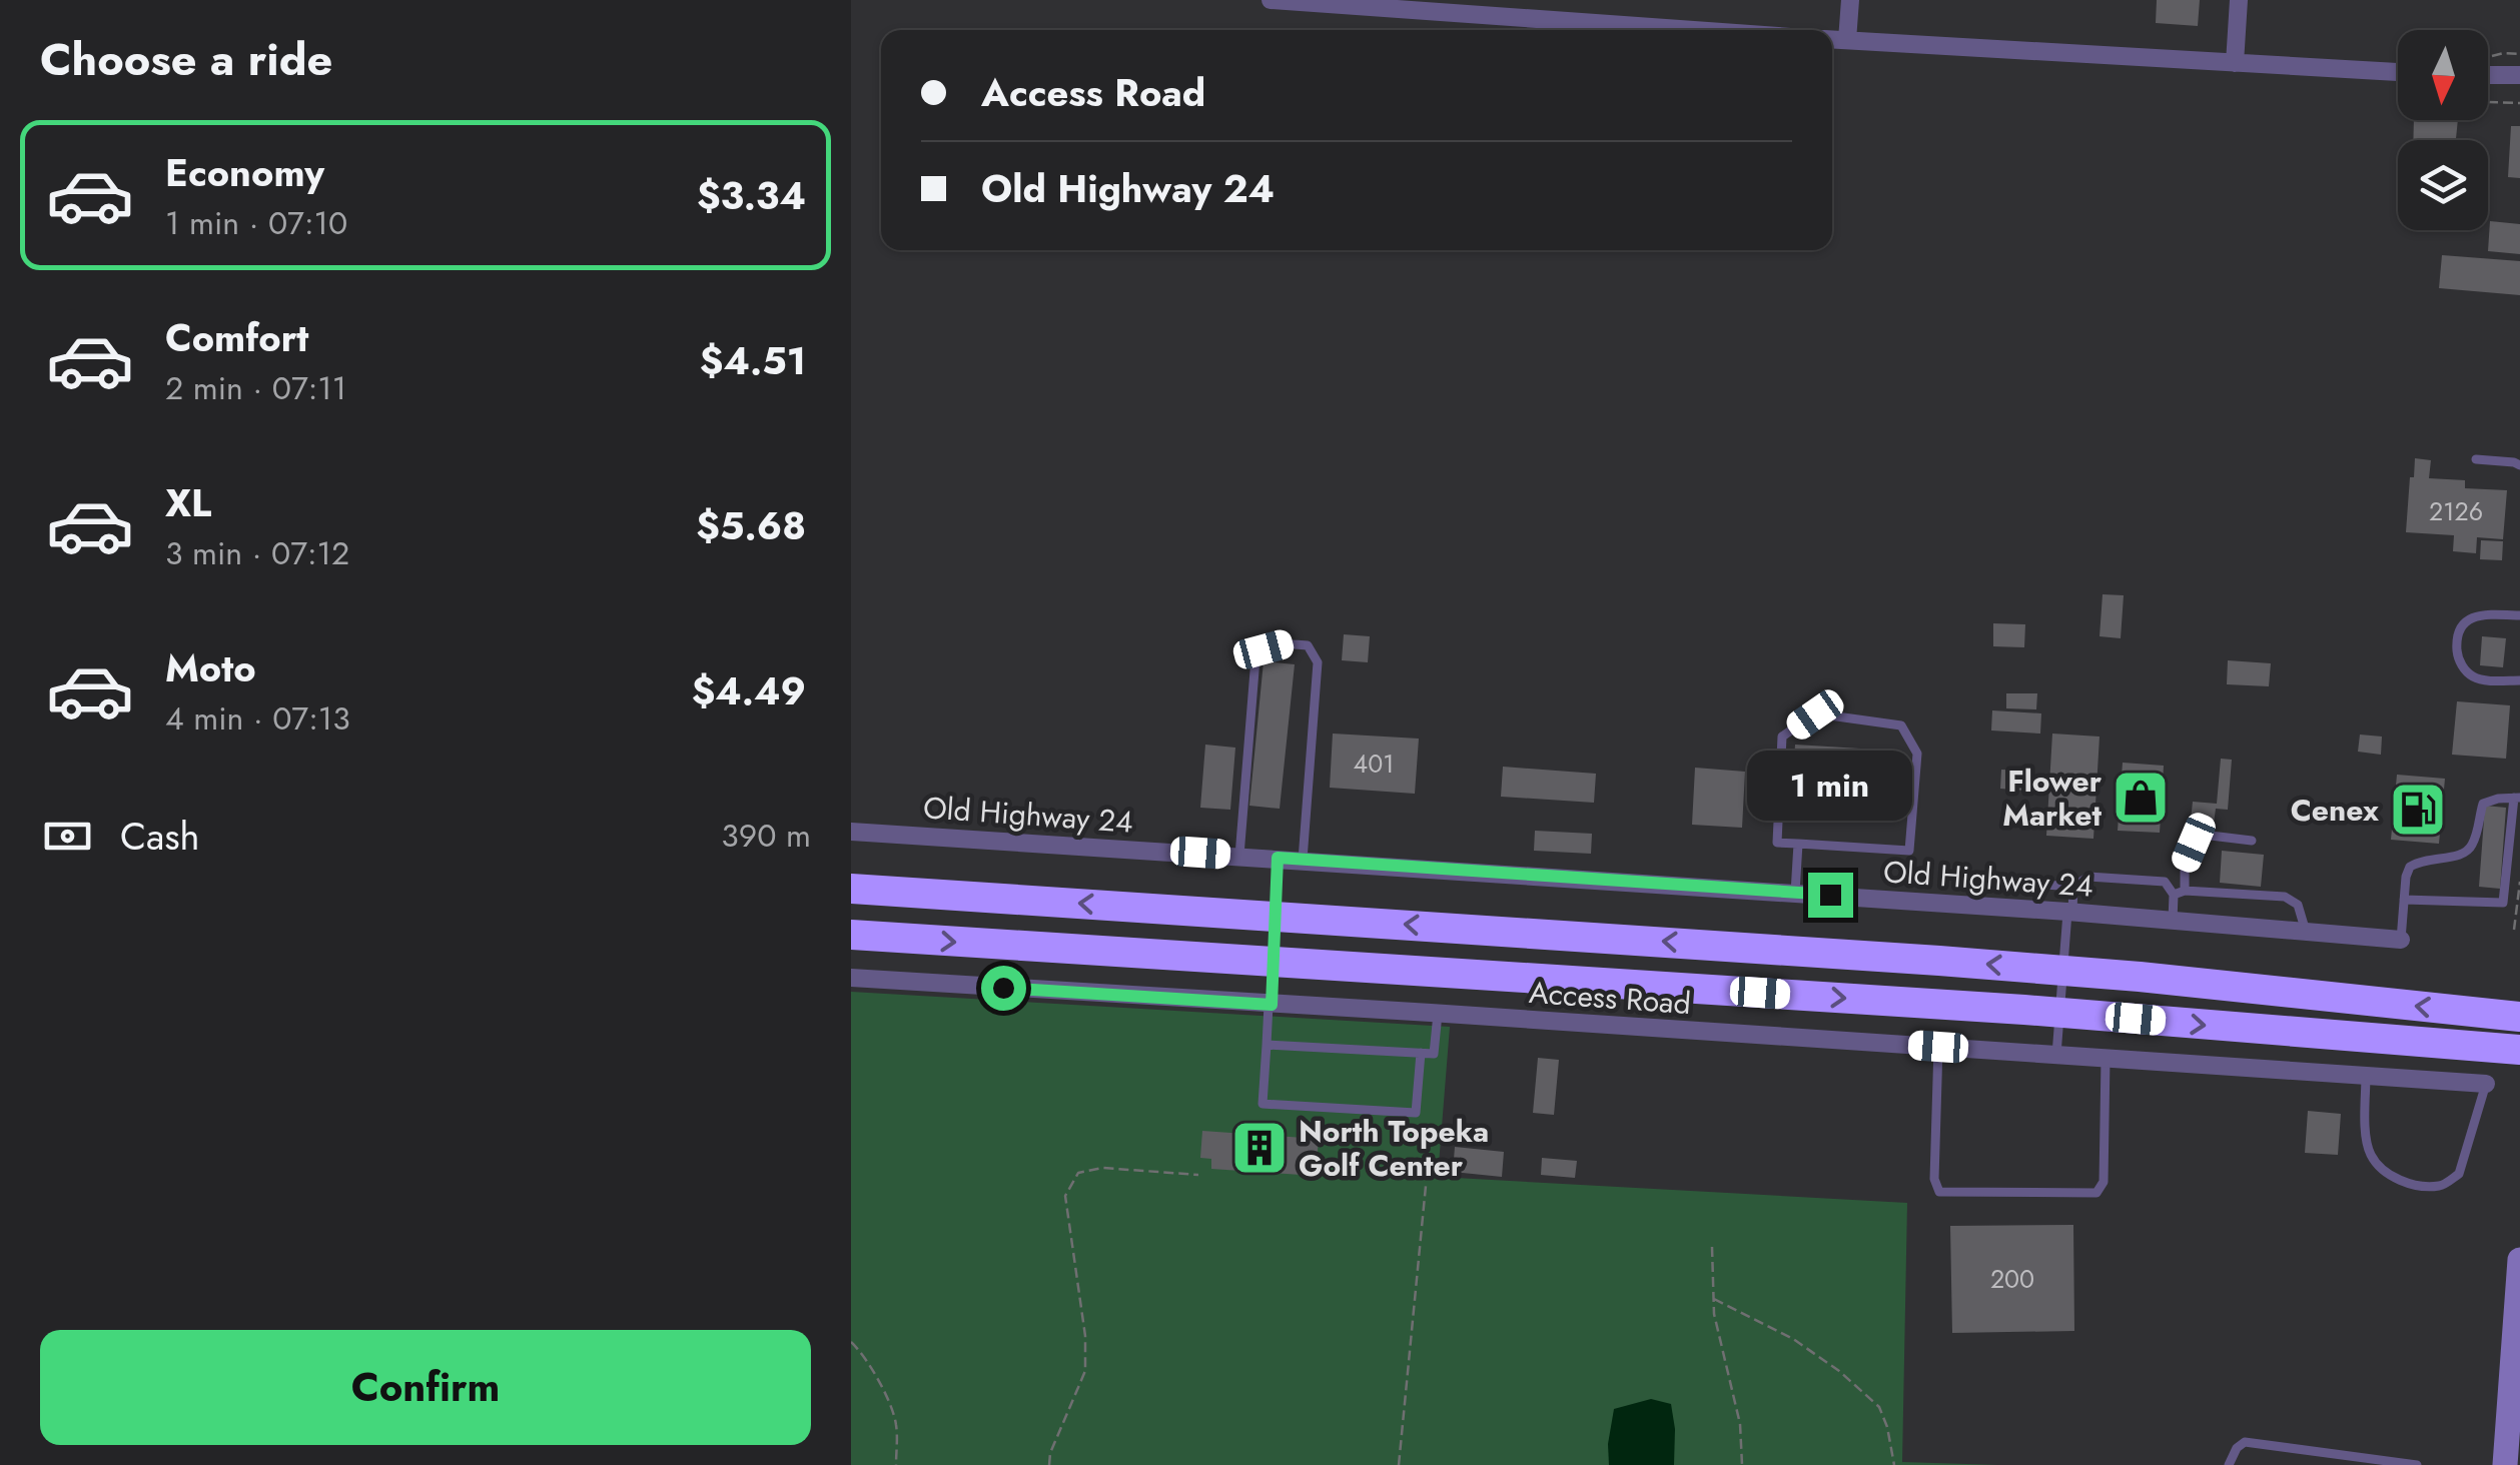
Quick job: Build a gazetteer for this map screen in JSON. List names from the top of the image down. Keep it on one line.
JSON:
{"streets":{"street":["Old Highway 24","Access Road"]},"places":{"shop":["Flower Market"],"fuel station":["Cenex"],"building":["North Topeka Golf Center"]},"house_numbers":["2126","401","200"],"north":"bottom","page":{"heading":"Choose a ride","banner":["Access Road","Old Highway 24"],"list":[{"name":"Economy","note":"1 min · 07:10","value":"$3.34"},{"name":"Comfort","note":"2 min · 07:11","value":"$4.51"},{"name":"XL","note":"3 min · 07:12","value":"$5.68"},{"name":"Moto","note":"4 min · 07:13","value":"$4.49"}],"bubble":"1 min","pay":["Cash","390 m"],"buttons":"Confirm"}}
